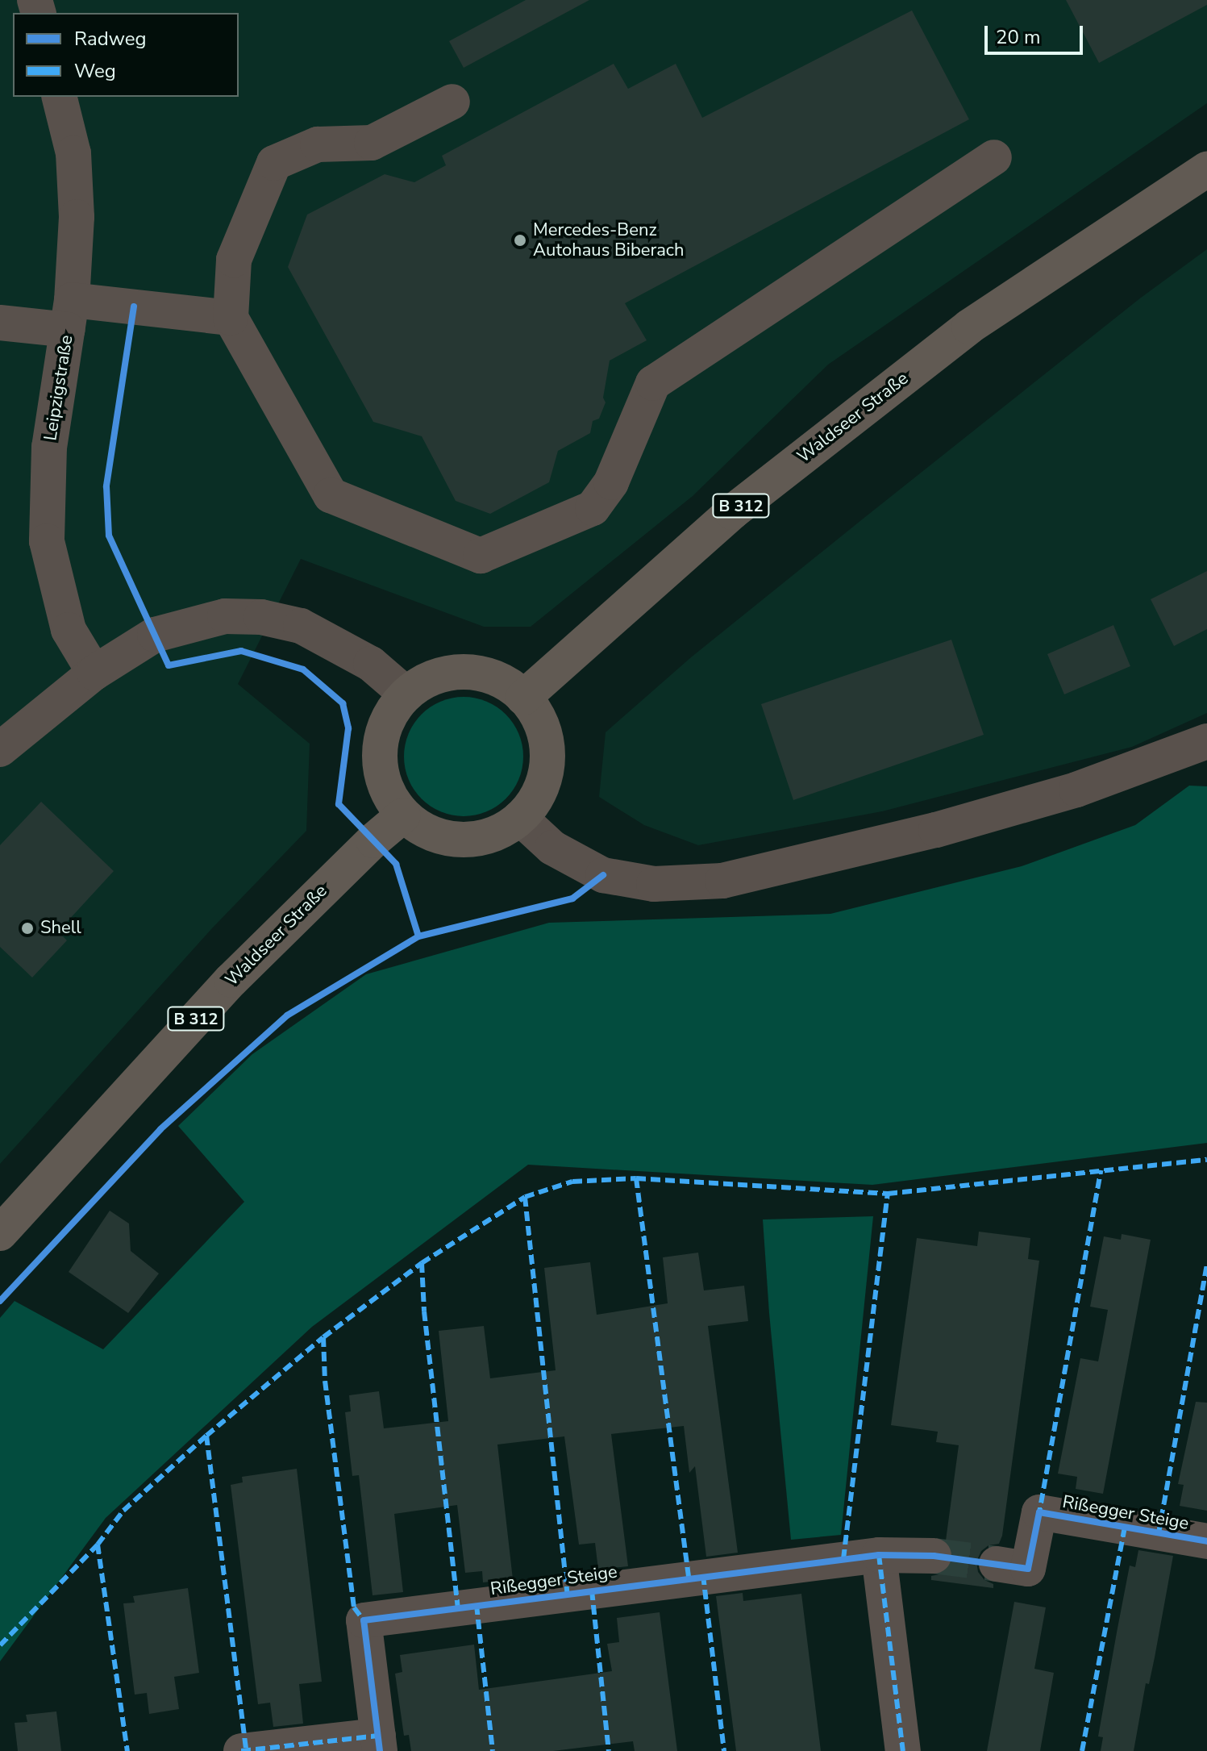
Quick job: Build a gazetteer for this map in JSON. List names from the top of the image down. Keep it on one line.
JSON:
{"streets":{"main road":["Waldseer Straße","B 312"],"street":["Leipzigstraße","Rißegger Steige"]},"places":["Mercedes-Benz Autohaus Biberach","Shell"],"legend":["Radweg","Weg"],"scale_bar":"20 m"}
